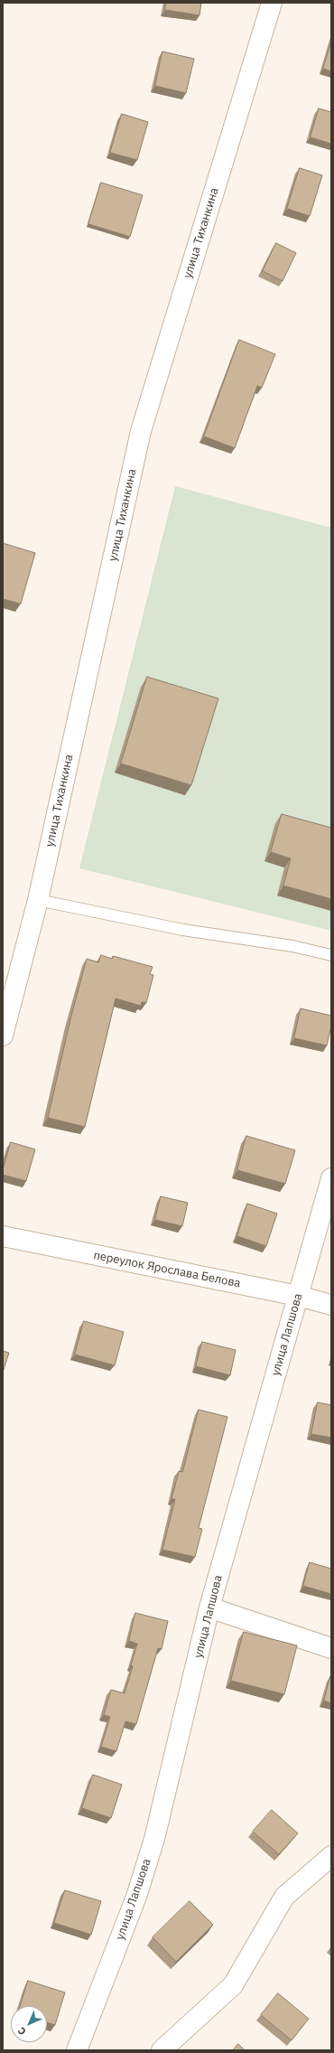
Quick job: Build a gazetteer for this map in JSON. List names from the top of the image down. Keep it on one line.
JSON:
{"streets":{"street":["улица Тиханкина","переулок Ярослава Белова","улица Лапшова"]},"crossings":[["переулок Ярослава Белова","улица Лапшова"]],"north":"bottom left"}
